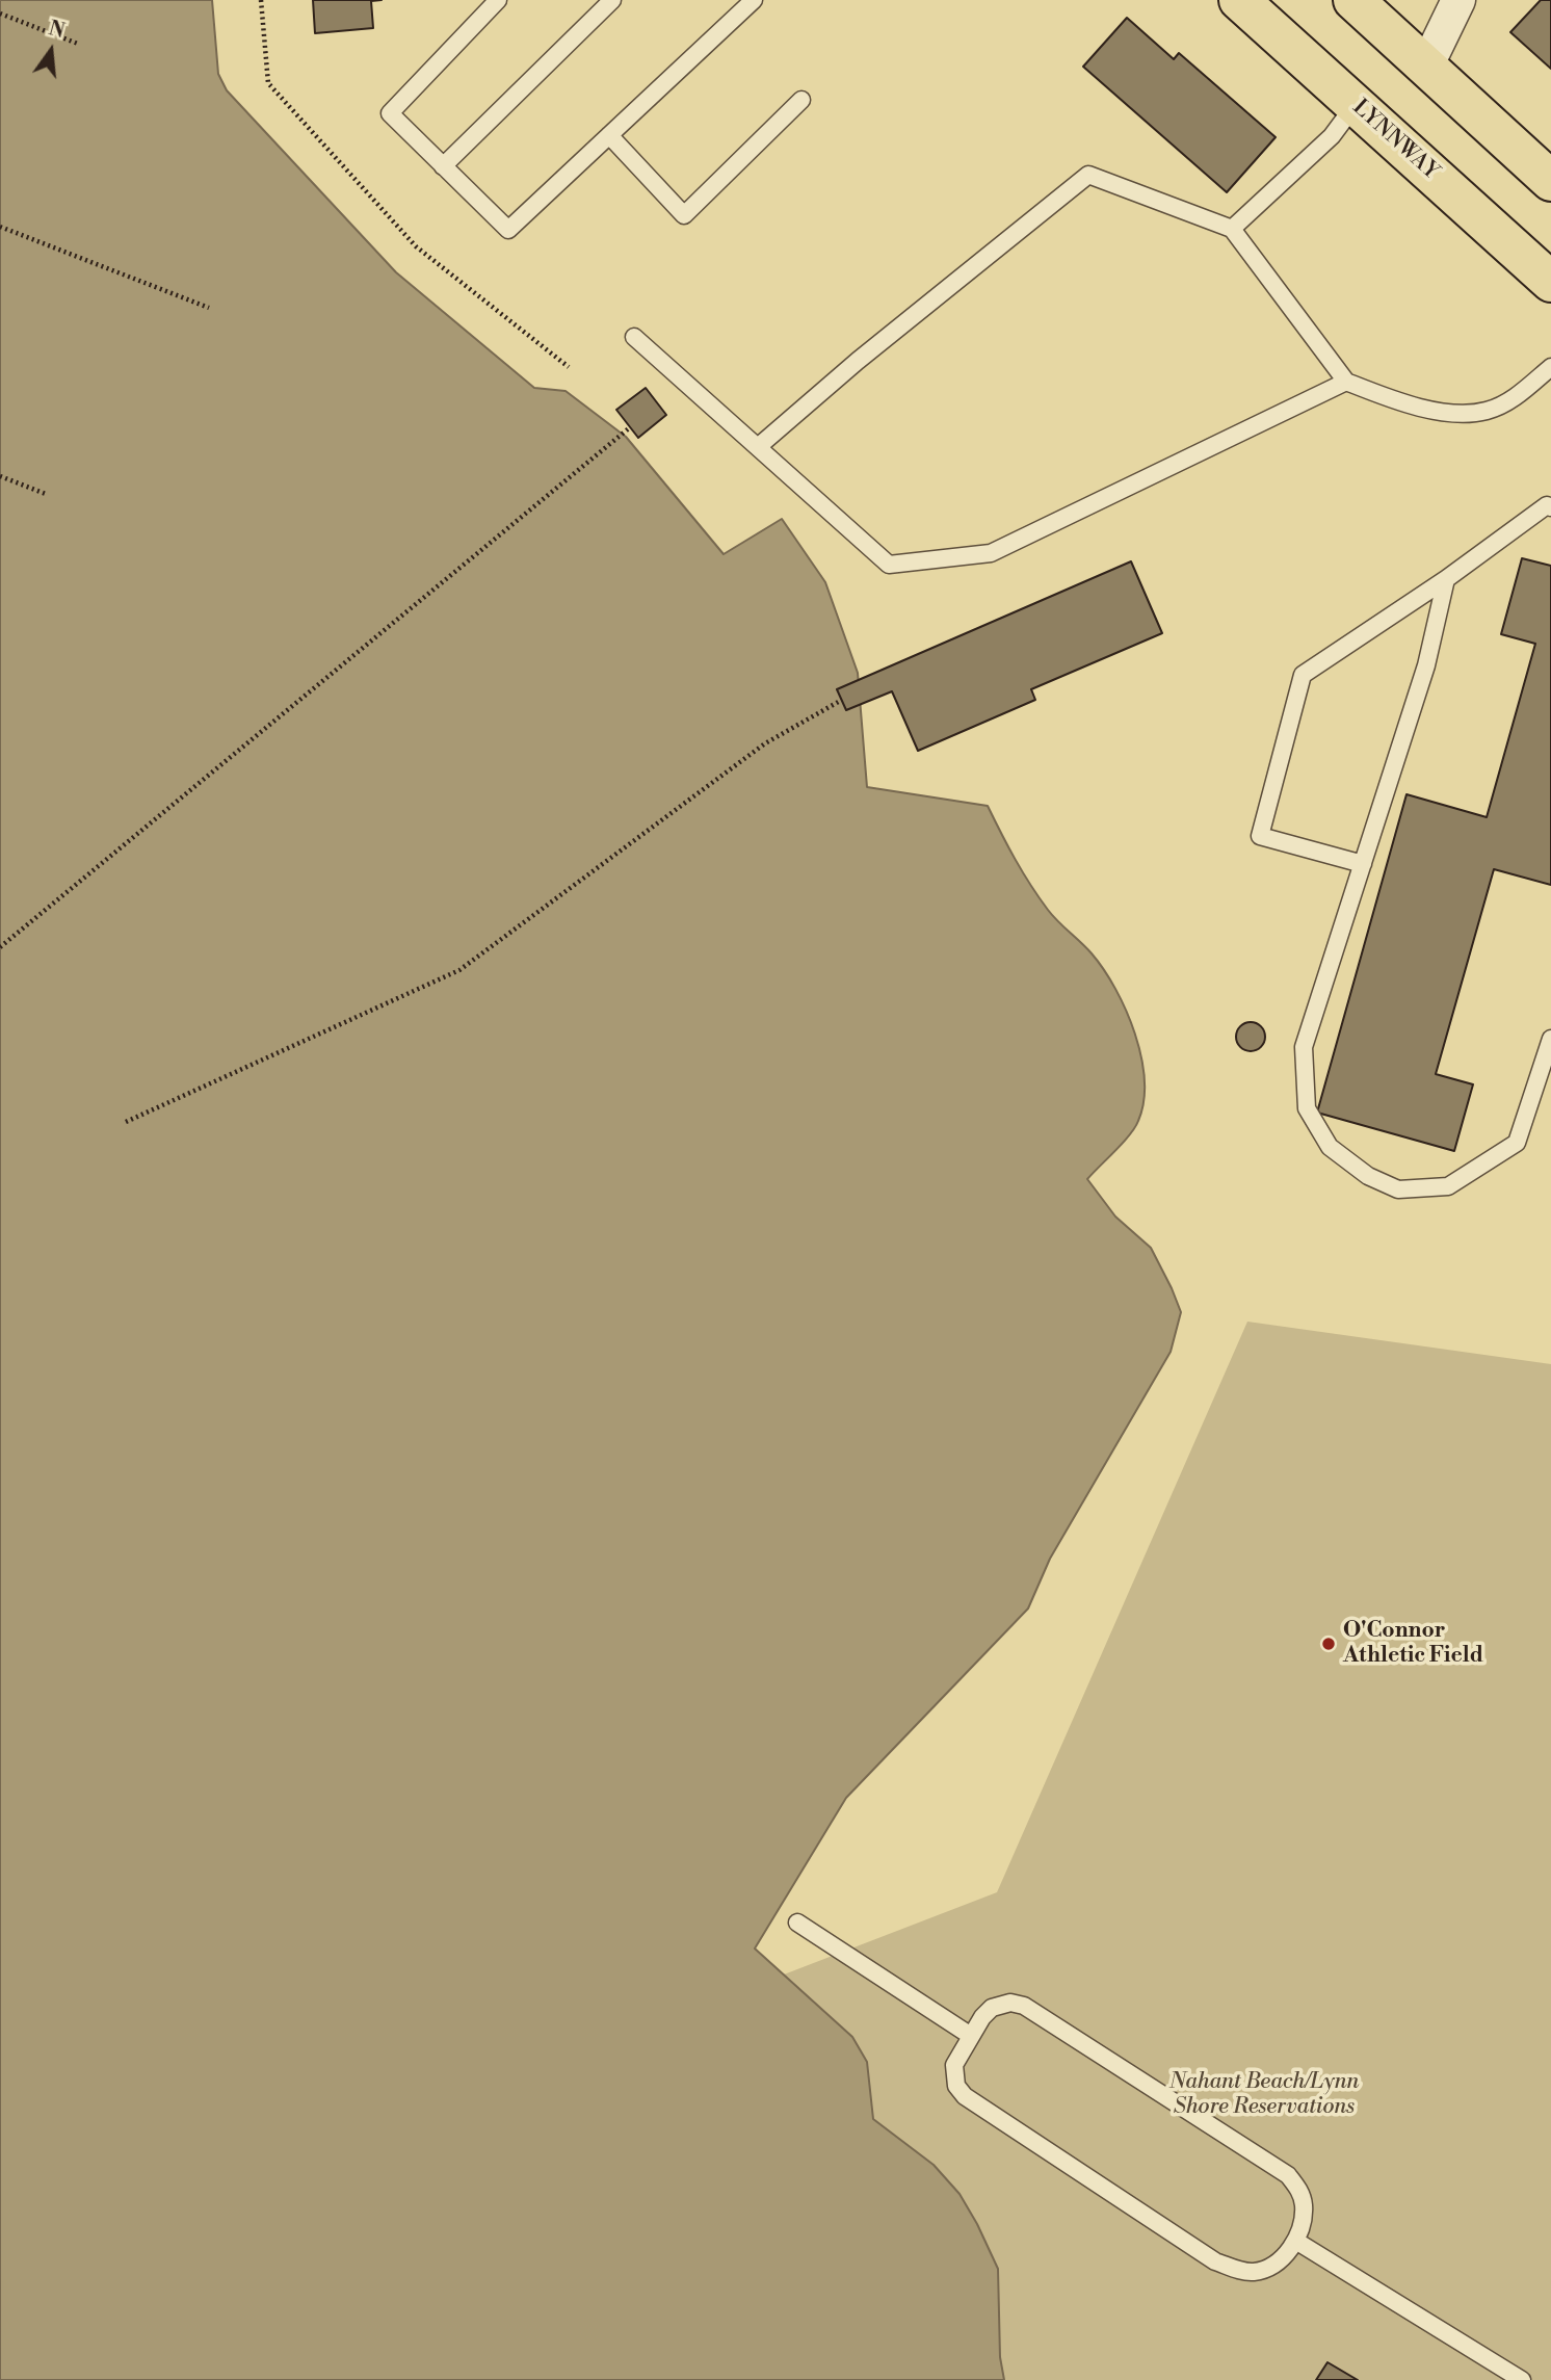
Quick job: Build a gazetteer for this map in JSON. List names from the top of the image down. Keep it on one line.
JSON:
{"streets":{"highway":["LYNNWAY"]},"parks":["Nahant Beach/Lynn Shore Reservations"],"places":["O'Connor Athletic Field"],"north":"top"}
